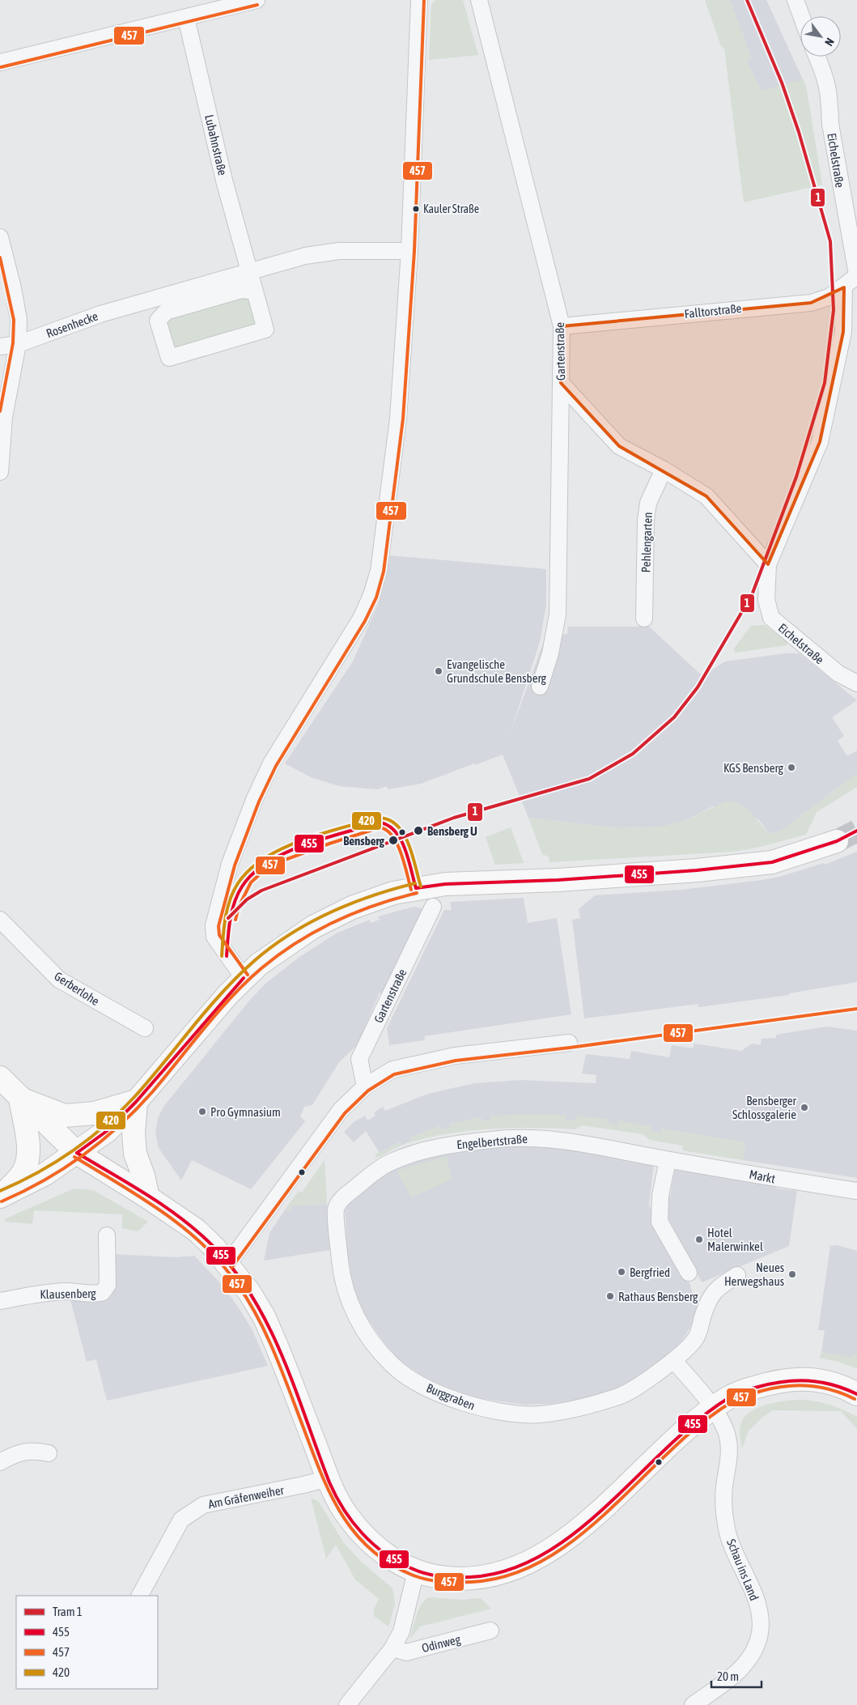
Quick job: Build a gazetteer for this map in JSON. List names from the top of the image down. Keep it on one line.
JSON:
{"streets":{"street":["Lubahnstraße","Eichelstraße","Falltorstraße","Rosenhecke","Gartenstraße","Pehlengarten","Gerberlohe","Engelbertstraße","Markt","Klausenberg","Burggraben","Am Gräfenweiher","Schau ins Land","Odinweg"]},"crossings":[["Lubahnstraße","Rosenhecke"],["Eichelstraße","Falltorstraße"],["Falltorstraße","Gartenstraße"],["Engelbertstraße","Markt"],["Engelbertstraße","Burggraben"]],"places":["Kauler Straße","Evangelische Grundschule Bensberg","KGS Bensberg","Bensberg U","Bensberg","Bensberger Schlossgalerie","Pro Gymnasium","Hotel Malerwinkel","Bergfried","Neues Herwegshaus","Rathaus Bensberg"],"lines":["tram line 1","transit line 457","transit line 420","transit line 455"],"legend":["Tram 1","455","457","420"],"scale_bar":"20 m","north":"bottom right"}
